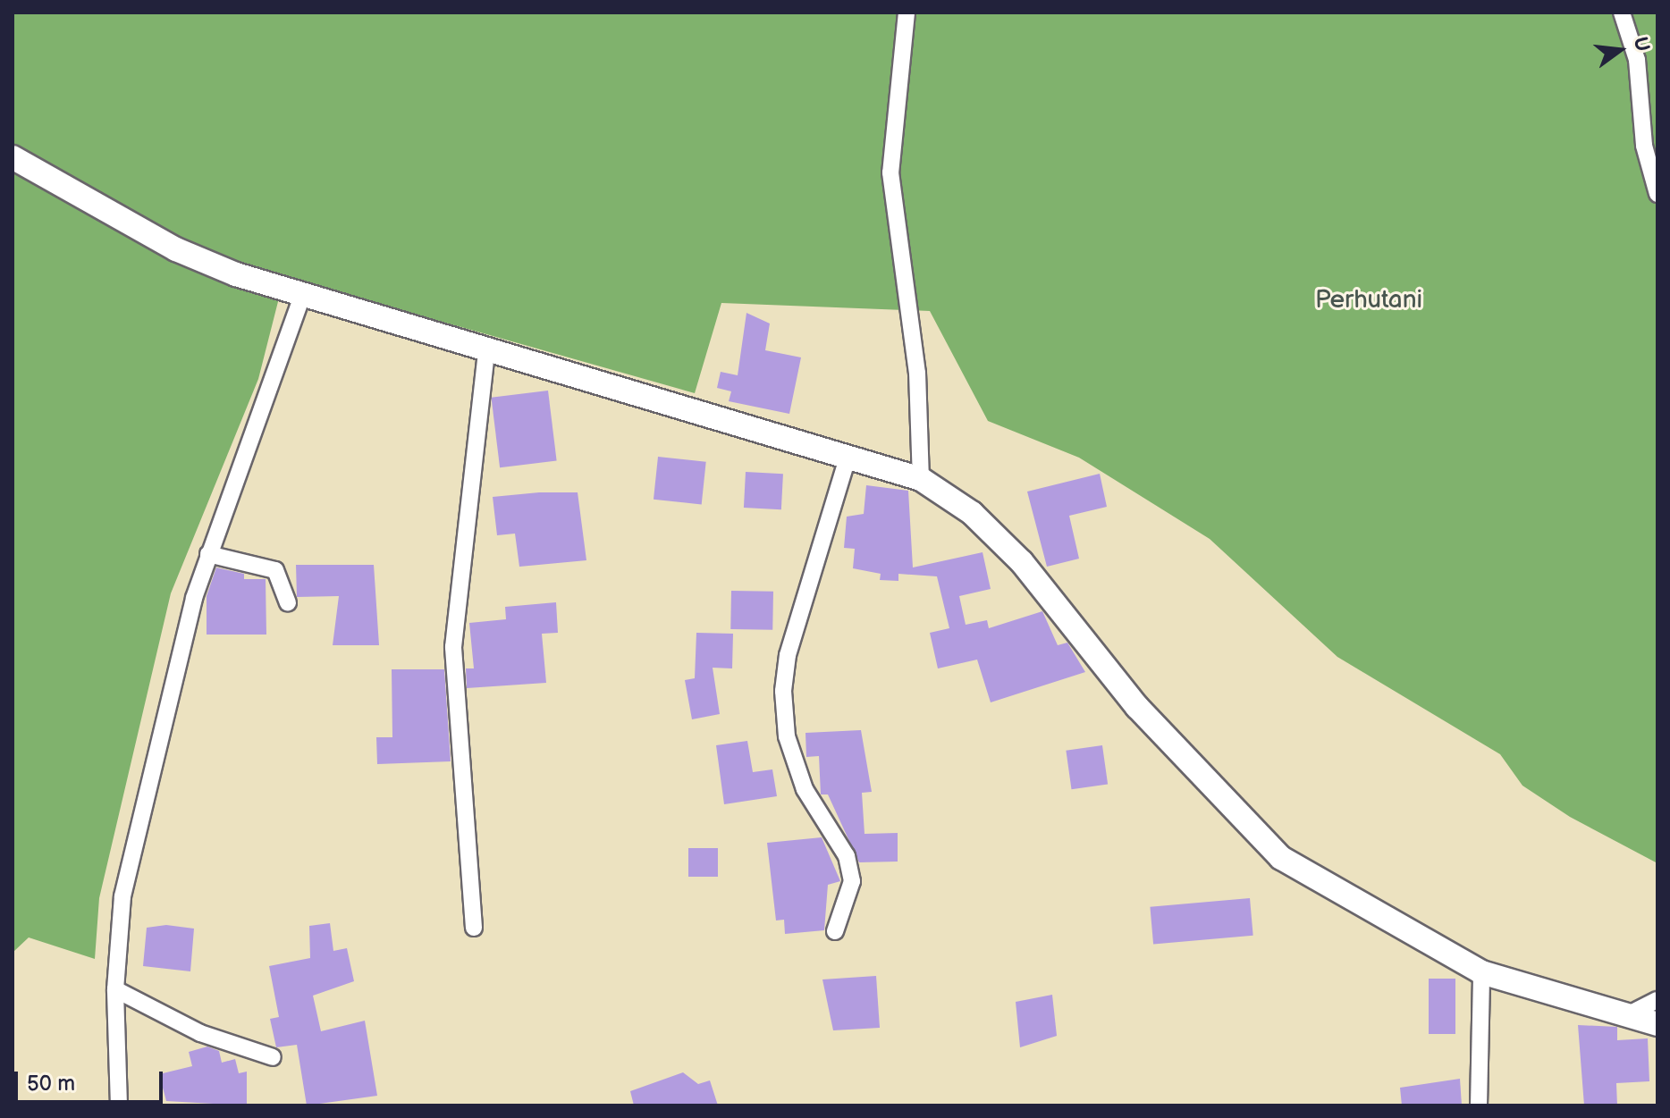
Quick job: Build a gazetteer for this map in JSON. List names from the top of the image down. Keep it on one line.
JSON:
{"parks":["Perhutani"],"scale_bar":"50 m","north":"right"}
